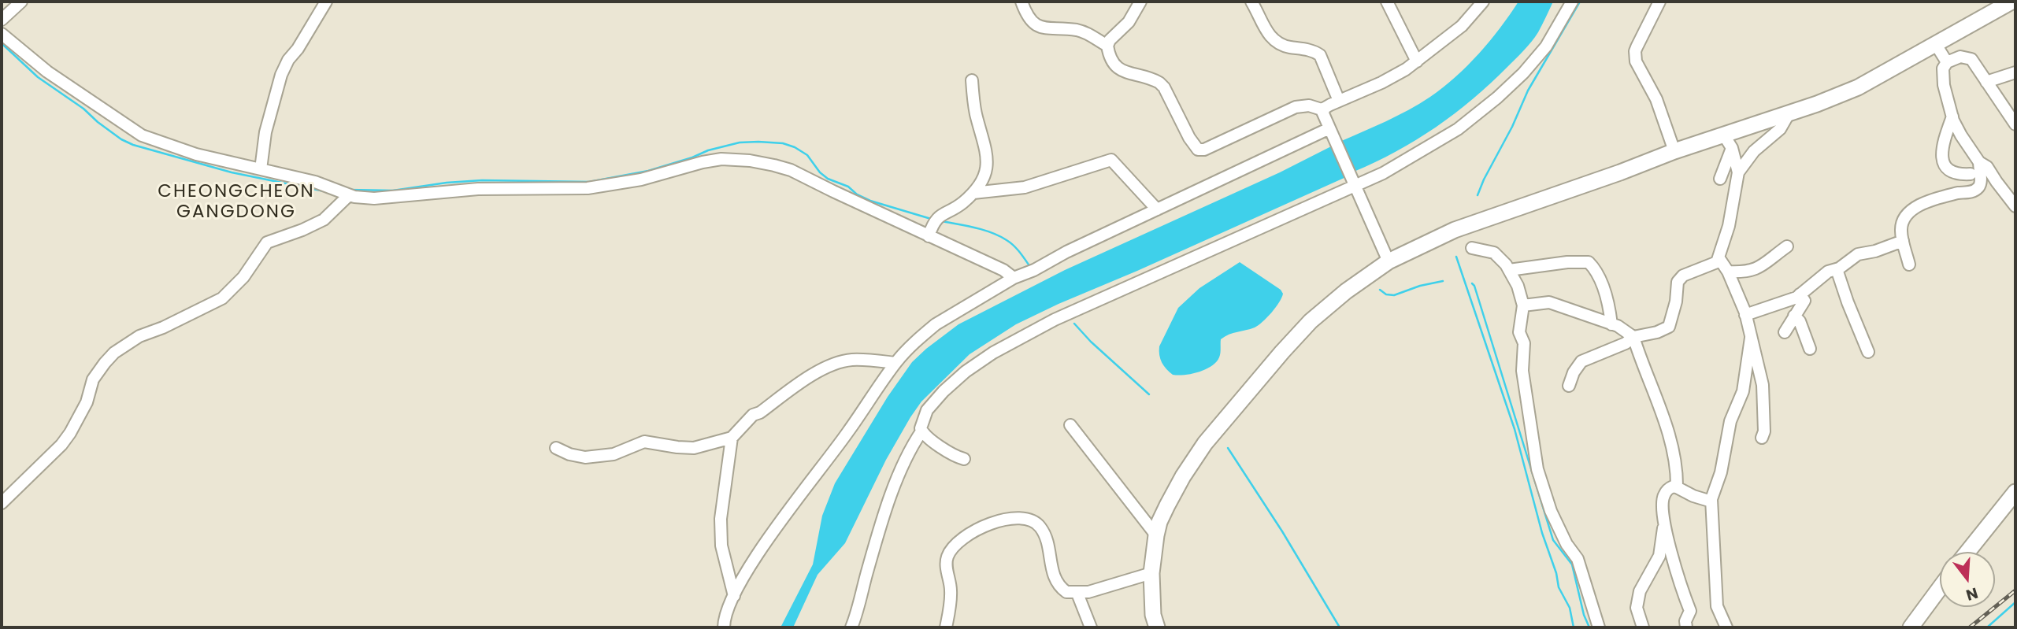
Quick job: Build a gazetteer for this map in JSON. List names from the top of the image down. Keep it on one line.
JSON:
{"districts":["CHEONGCHEON GANGDONG"],"north":"bottom"}
